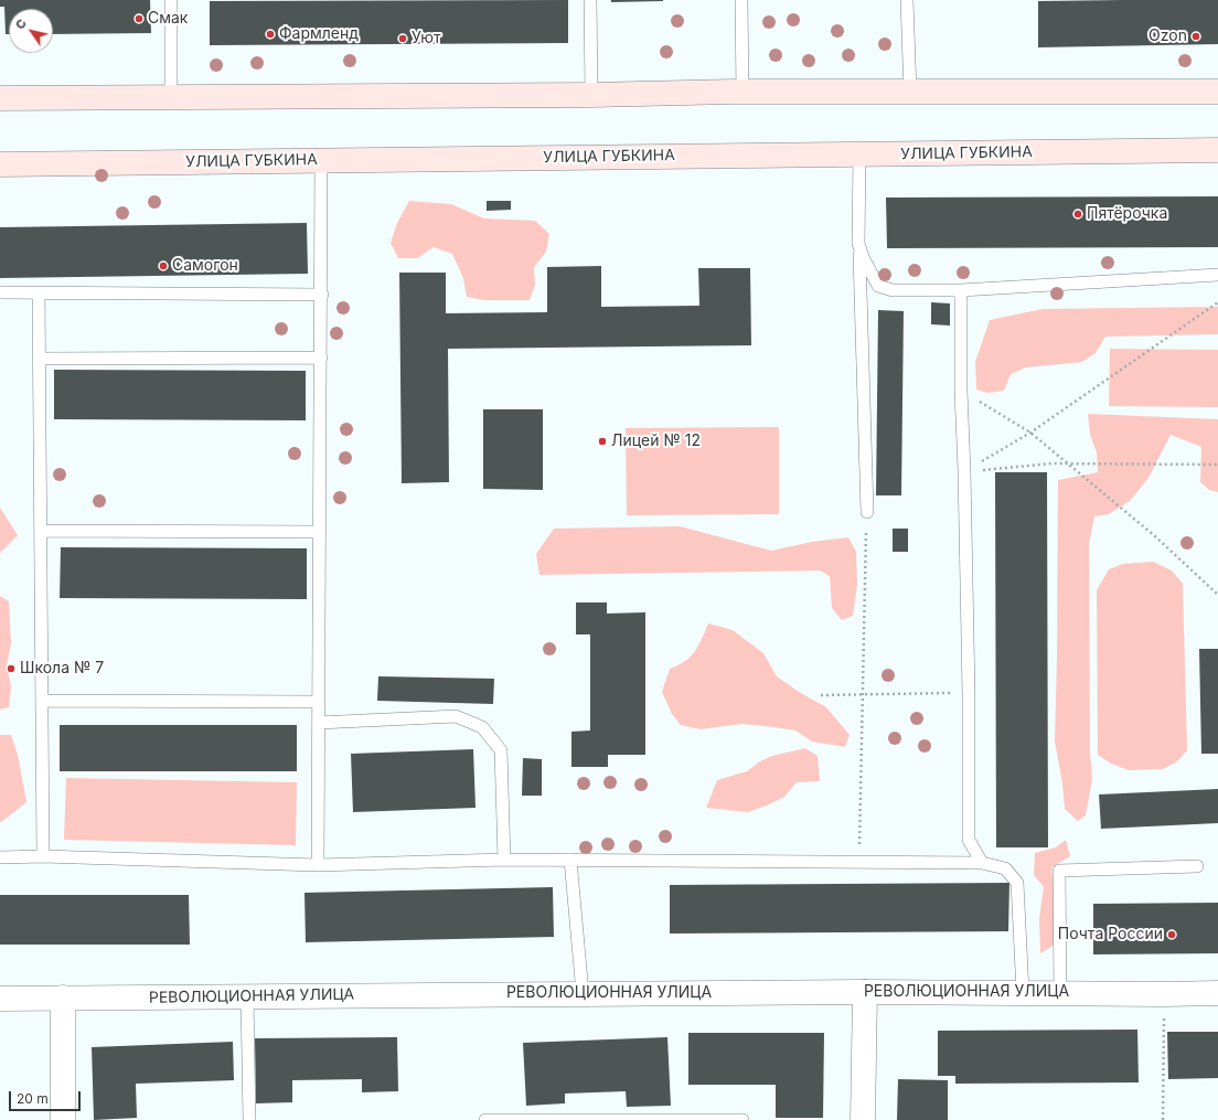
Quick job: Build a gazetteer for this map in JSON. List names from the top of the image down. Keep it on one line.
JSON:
{"streets":{"main road":["УЛИЦА ГУБКИНА"],"street":["РЕВОЛЮЦИОННАЯ УЛИЦА"]},"places":["Смак","Фармленд","Ozon","Уют","Пятёрочка","Самогон","Лицей № 12","Школа № 7","Почта России"],"scale_bar":"20 m","north":"top left"}
